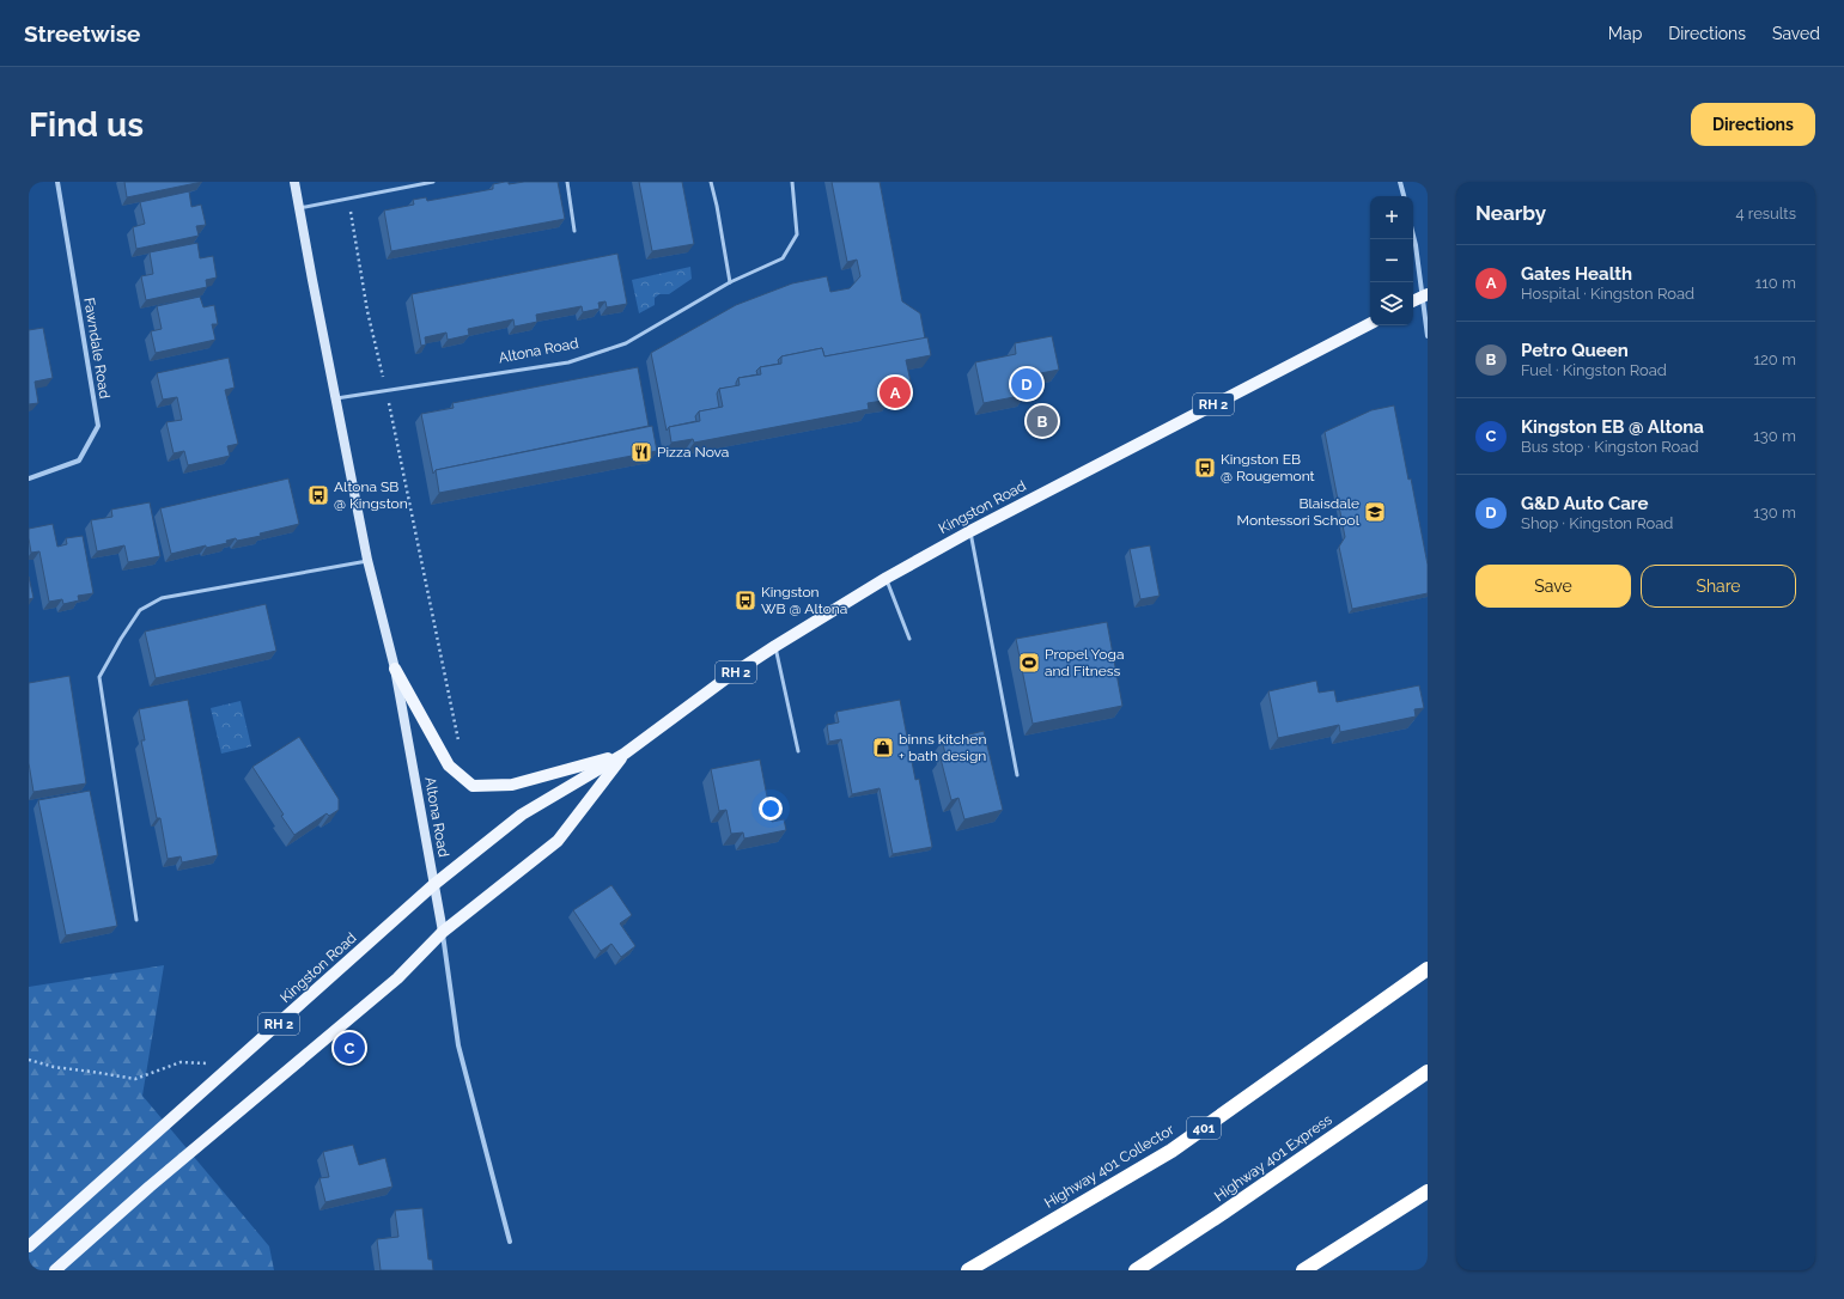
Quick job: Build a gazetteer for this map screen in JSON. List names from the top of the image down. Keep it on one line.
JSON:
{"streets":{"highway":["401","Highway 401 Express","Highway 401 Collector"],"main road":["Altona Road","RH 2","Kingston Road"],"street":["Fawndale Road"]},"crossings":[["Altona Road","Kingston Road"]],"places":{"restaurant":["Pizza Nova"],"bus stop":["Kingston EB @ Rougemont","Altona SB @ Kingston","Kingston WB @ Altona"],"school or university":["Blaisdale Montessori School"],"sports":["Propel Yoga and Fitness"],"shop":["binns kitchen + bath design"]},"page":{"header":"Streetwise","nav":["Map","Directions","Saved"],"buttons":["Directions",["Save","Share"]],"title":"Find us","heading":["Nearby","4 results"],"map_buttons":["+","−"],"list":[{"mark":"A","name":"Gates Health","note":"Hospital · Kingston Road","value":"110 m"},{"mark":"B","name":"Petro Queen","note":"Fuel · Kingston Road","value":"120 m"},{"mark":"C","name":"Kingston EB @ Altona","note":"Bus stop · Kingston Road","value":"130 m"},{"mark":"D","name":"G&D Auto Care","note":"Shop · Kingston Road","value":"130 m"}],"pins":["D","A","B","C"]}}
